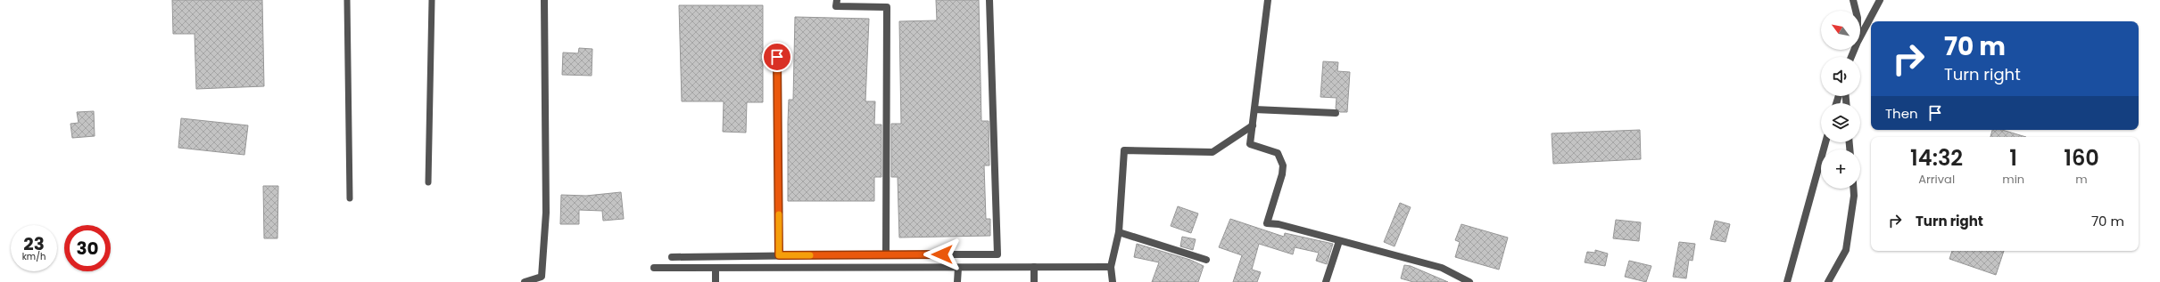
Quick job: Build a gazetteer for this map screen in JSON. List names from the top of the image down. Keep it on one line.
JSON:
{"north":"top left","page":{"map_buttons":"+","turn":["70 m","Turn right"],"then":"Then","eta":["14:32","Arrival","1","min","160","m"],"list":[{"name":"Turn right","value":"70 m"}],"speed":"23 km/h","limit":"30"}}
